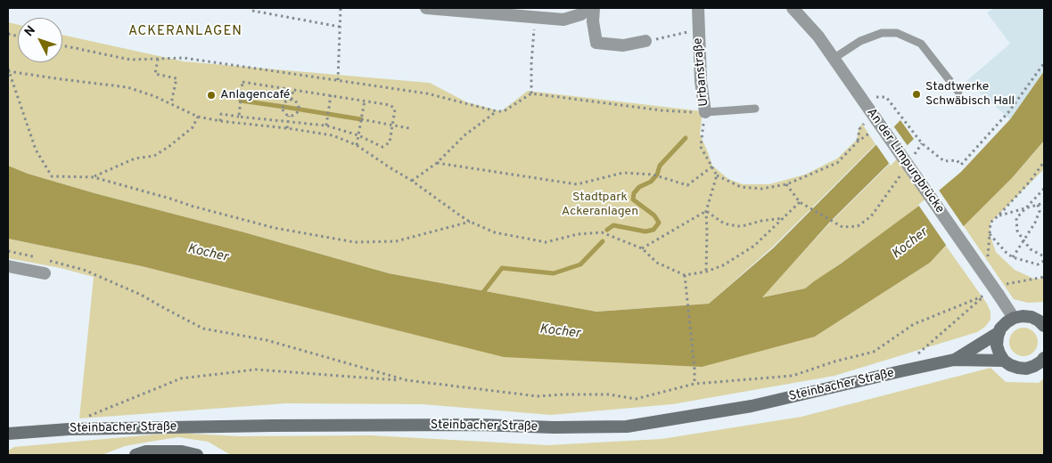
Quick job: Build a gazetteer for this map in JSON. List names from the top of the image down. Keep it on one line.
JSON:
{"streets":{"main road":["Steinbacher Straße"],"street":["Urbanstraße","An der Limpurgbrücke"]},"crossings":[["An der Limpurgbrücke","Steinbacher Straße"]],"districts":["ACKERANLAGEN"],"water":["Kocher"],"parks":["Stadtpark Ackeranlagen"],"places":["Stadtwerke Schwäbisch Hall","Anlagencafé"],"north":"top left"}
